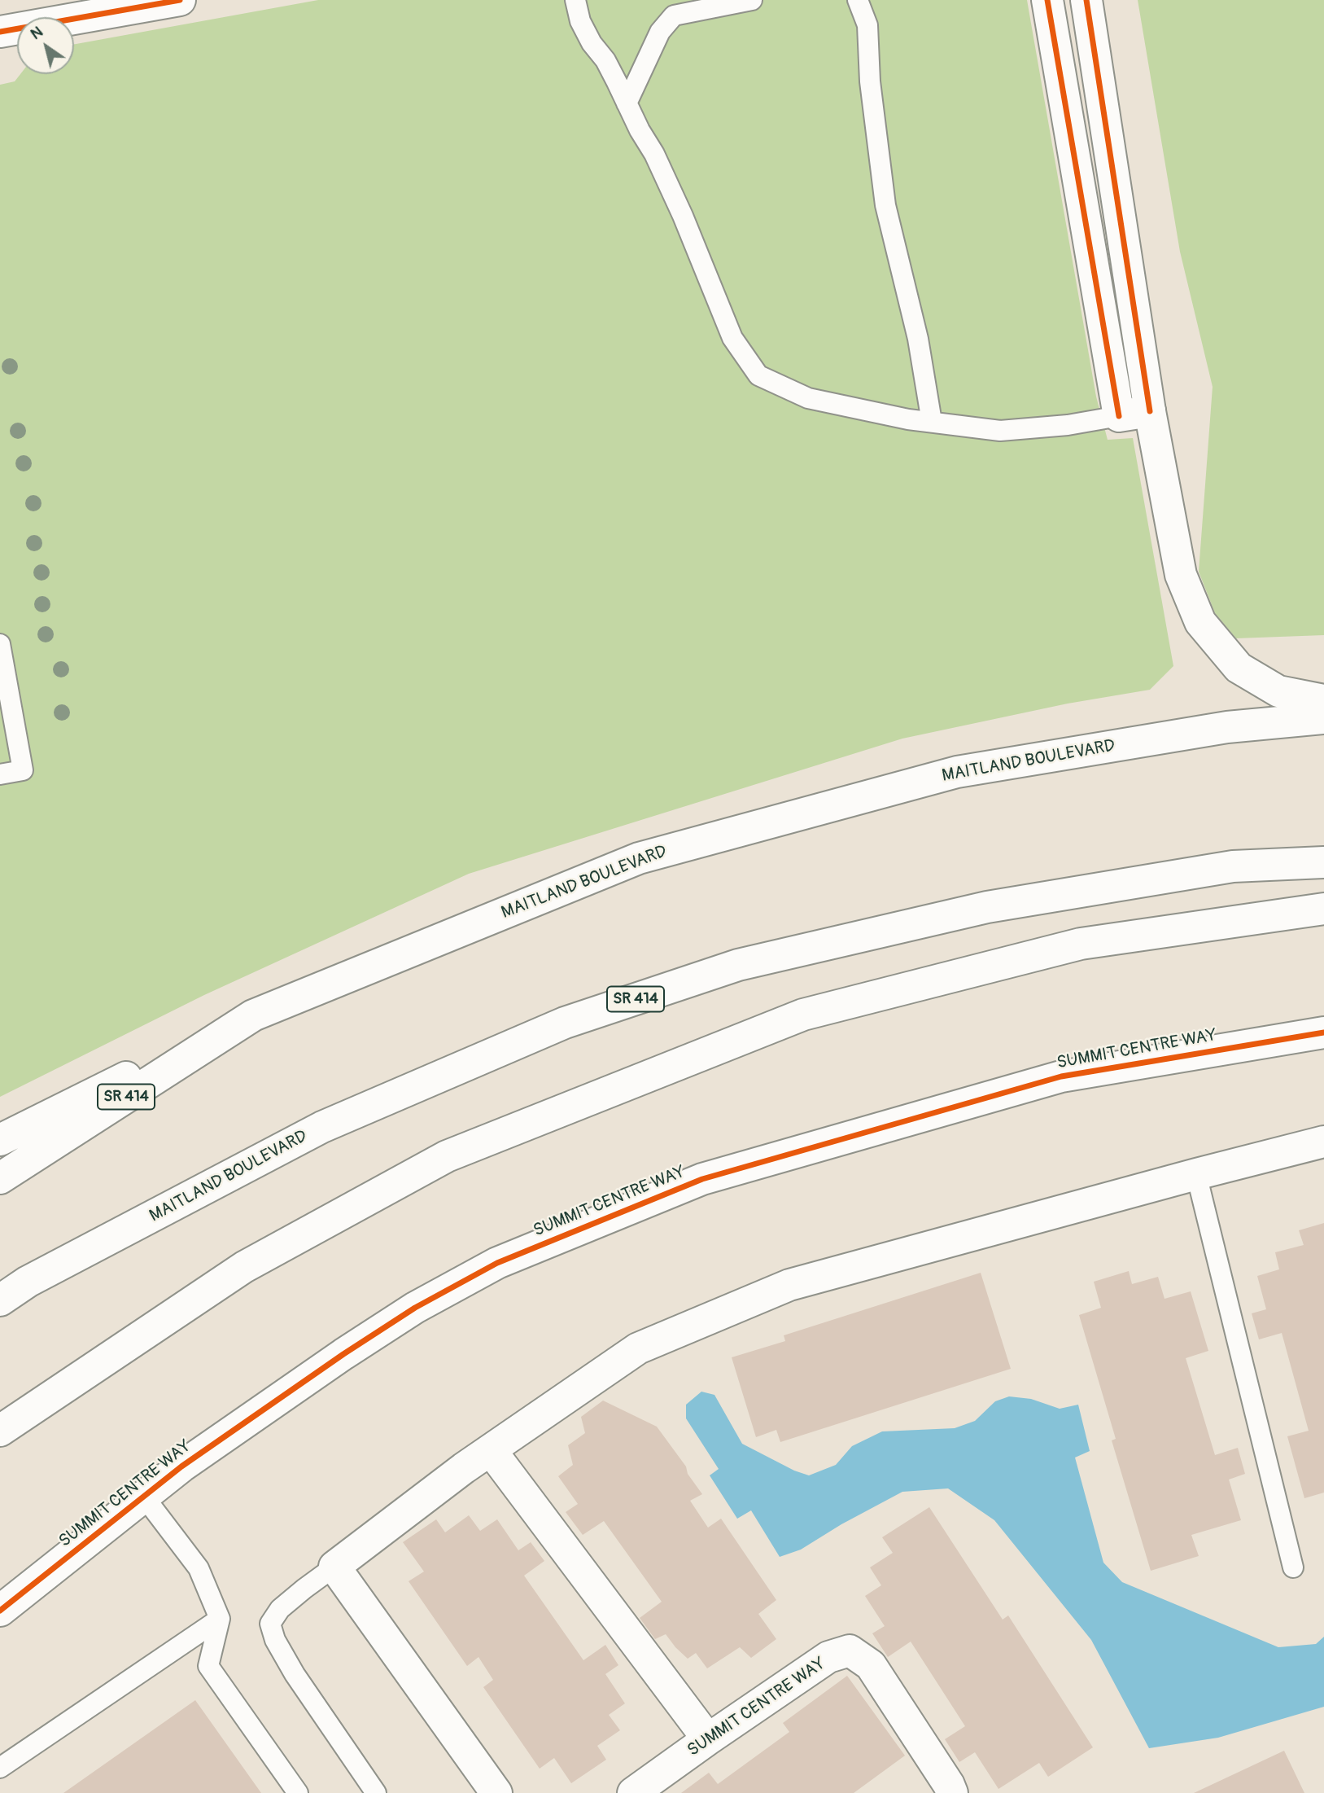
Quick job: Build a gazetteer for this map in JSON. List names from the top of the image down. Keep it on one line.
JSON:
{"streets":{"main road":["MAITLAND BOULEVARD","SR 414","SUMMIT CENTRE WAY"]},"north":"top left"}
